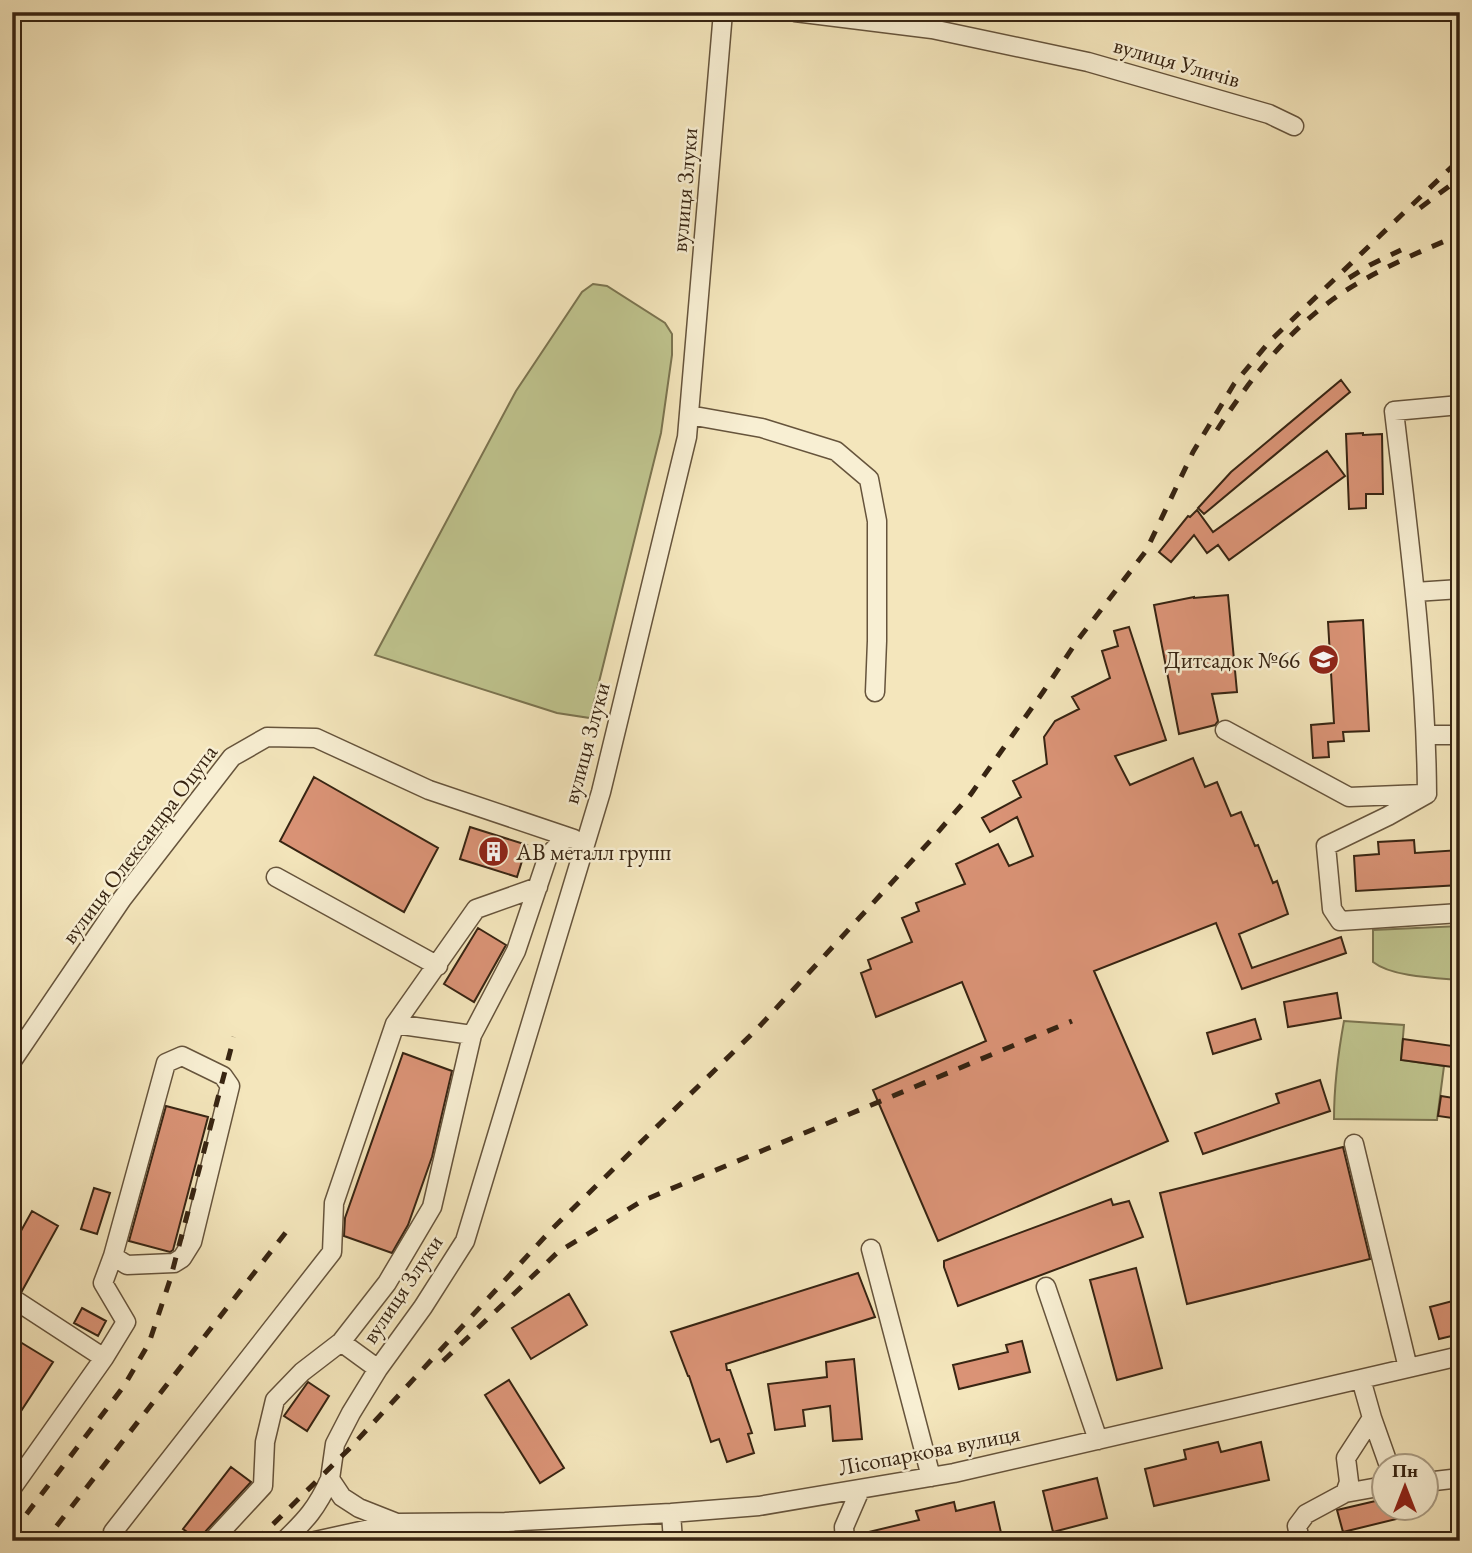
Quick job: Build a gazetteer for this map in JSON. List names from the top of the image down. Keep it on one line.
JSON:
{"streets":{"street":["вулиця Уличів","вулиця Злуки","вулиця Олександра Оцупа","Лісопаркова вулиця"]},"crossings":[["вулиця Злуки","вулиця Олександра Оцупа"],["вулиця Злуки","Лісопаркова вулиця"]],"places":{"school or university":["Дитсадок №66"],"building":["АВ металл групп"]},"north":"top"}
